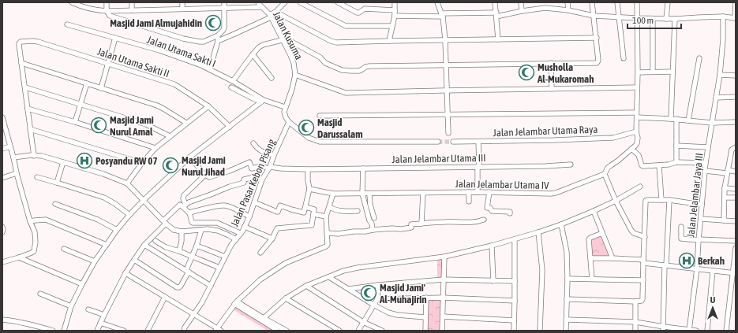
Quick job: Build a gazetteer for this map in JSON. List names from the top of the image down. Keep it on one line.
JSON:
{"streets":{"street":["Jalan Kusuma","Jalan Utama Sakti I","Jalan Utama Sakti II","Jalan Jelambar Utama Raya","Jalan Jelambar Utama III","Jalan Pasar Kebon Pisang","Jalan Jelambar Utama IV","Jalan Jelambar Jaya III"]},"crossings":[["Jalan Kusuma","Jalan Utama Sakti I"],["Jalan Kusuma","Jalan Pasar Kebon Pisang"],["Jalan Jelambar Utama III","Jalan Pasar Kebon Pisang"]],"places":{"mosque":["Masjid Jami Almujahidin","Musholla Al-Mukaromah","Masjid Jami Nurul Amal","Masjid Darussalam","Masjid Jami Nurul Jihad","Masjid Jami' Al-Muhajirin"],"hospital":["Posyandu RW 07","Berkah"]},"scale_bar":"100 m","north":"top"}
